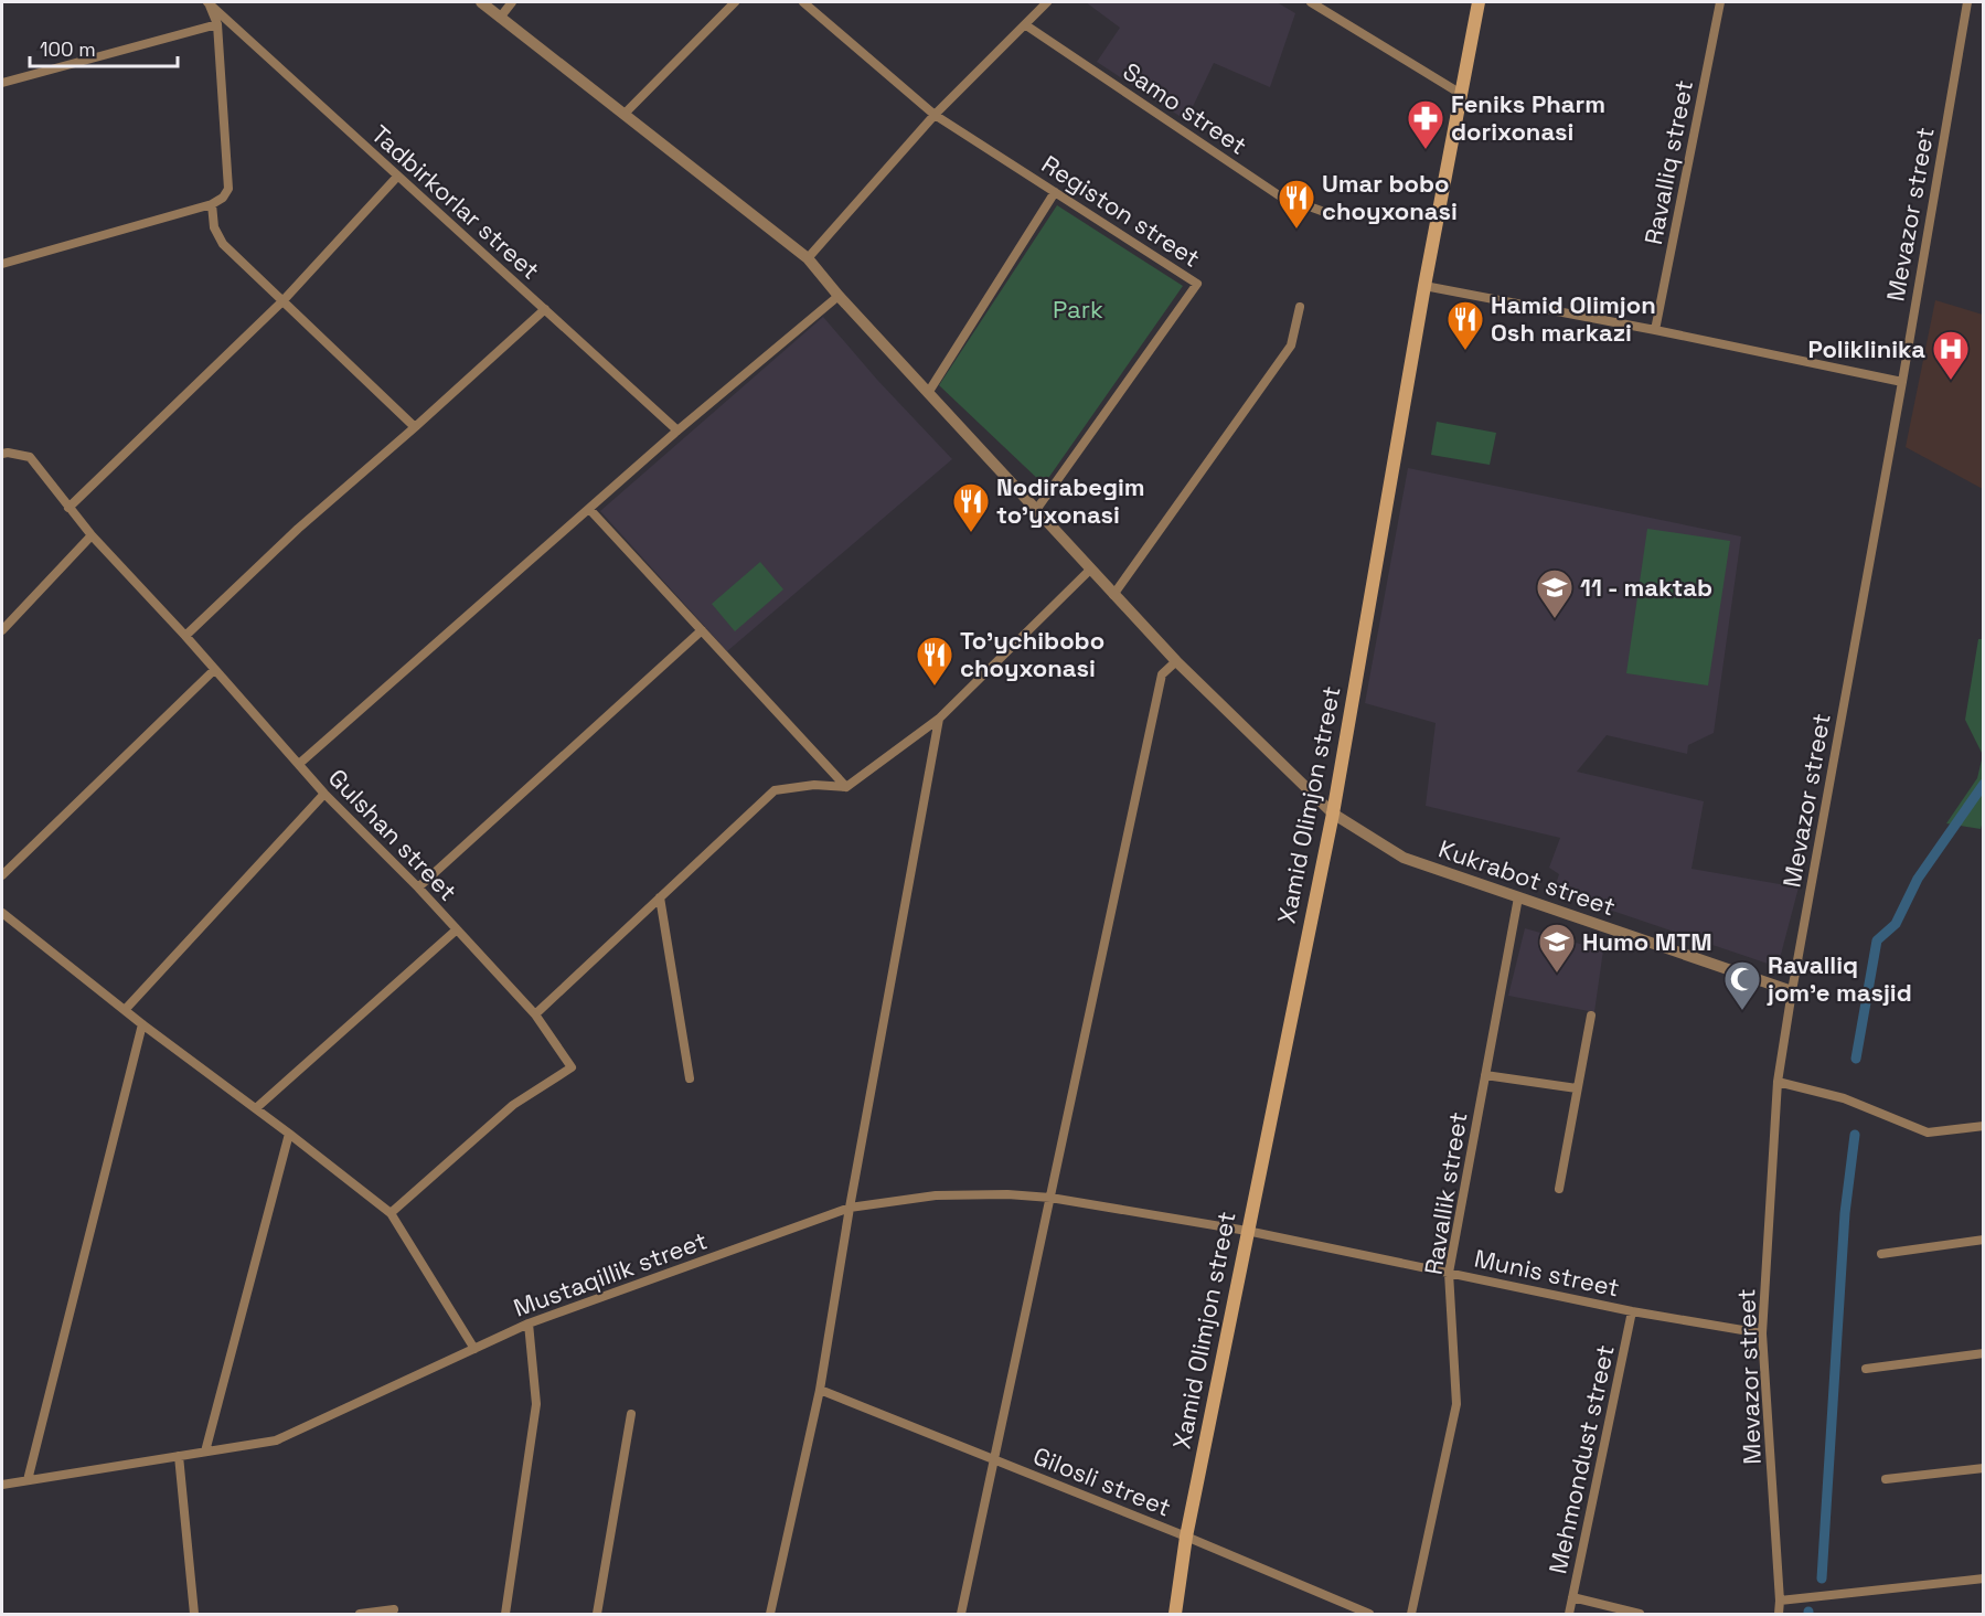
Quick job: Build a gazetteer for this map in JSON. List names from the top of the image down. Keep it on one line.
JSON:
{"streets":{"main road":["Xamid Olimjon street"],"street":["Samo street","Ravalliq street","Tadbirkorlar street","Registon street","Mevazor street","Gulshan street","Kukrabot street","Ravallik street","Munis street","Mustaqillik street","Mehmondust street","Gilosli street"]},"crossings":[["Registon street","Kukrabot street"],["Mevazor street","Kukrabot street"],["Mevazor street","Munis street"],["Xamid Olimjon street","Kukrabot street"],["Xamid Olimjon street","Munis street"],["Xamid Olimjon street","Mustaqillik street"],["Xamid Olimjon street","Gilosli street"],["Kukrabot street","Ravallik street"],["Ravallik street","Munis street"],["Munis street","Mustaqillik street"],["Munis street","Mehmondust street"]],"parks":["Park"],"places":{"pharmacy":["Feniks Pharm dorixonasi"],"restaurant":["Umar bobo choyxonasi","Hamid Olimjon Osh markazi","Nodirabegim to'yxonasi","To'ychibobo choyxonasi"],"hospital":["Poliklinika"],"school or university":["11 - maktab","Humo MTM"],"mosque":["Ravalliq jom'e masjid"]},"scale_bar":"100 m"}
